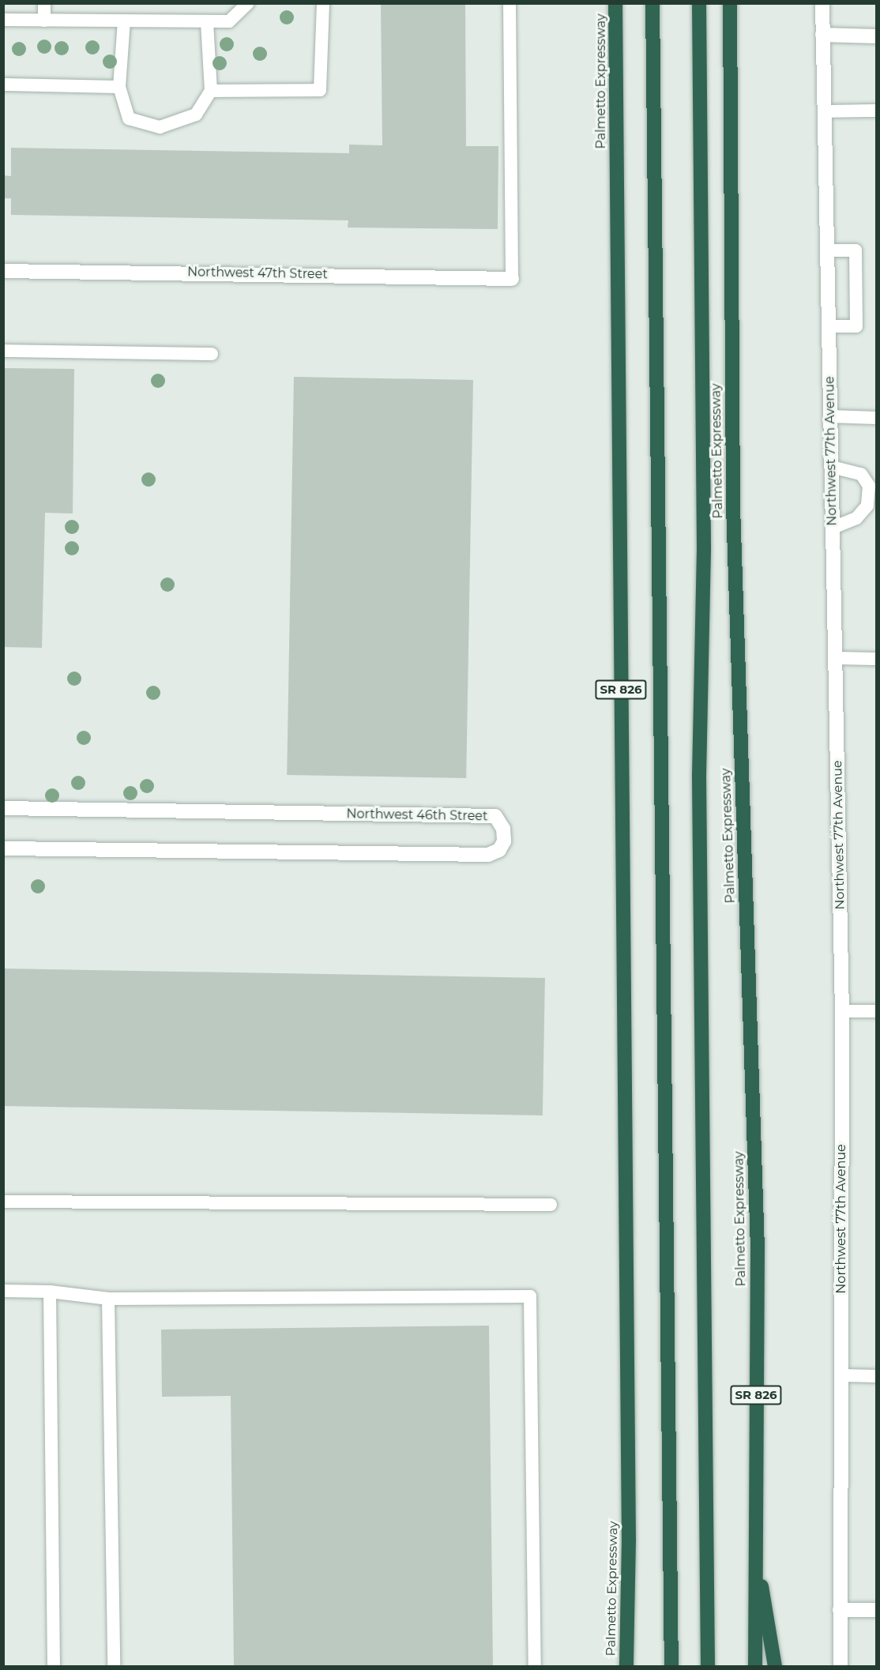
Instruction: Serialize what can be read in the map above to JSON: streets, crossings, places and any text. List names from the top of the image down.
{
  "streets": {
    "highway": ["Palmetto Expressway", "SR 826"],
    "street": ["Northwest 47th Street", "Northwest 77th Avenue", "Northwest 46th Street"]
  }
}
